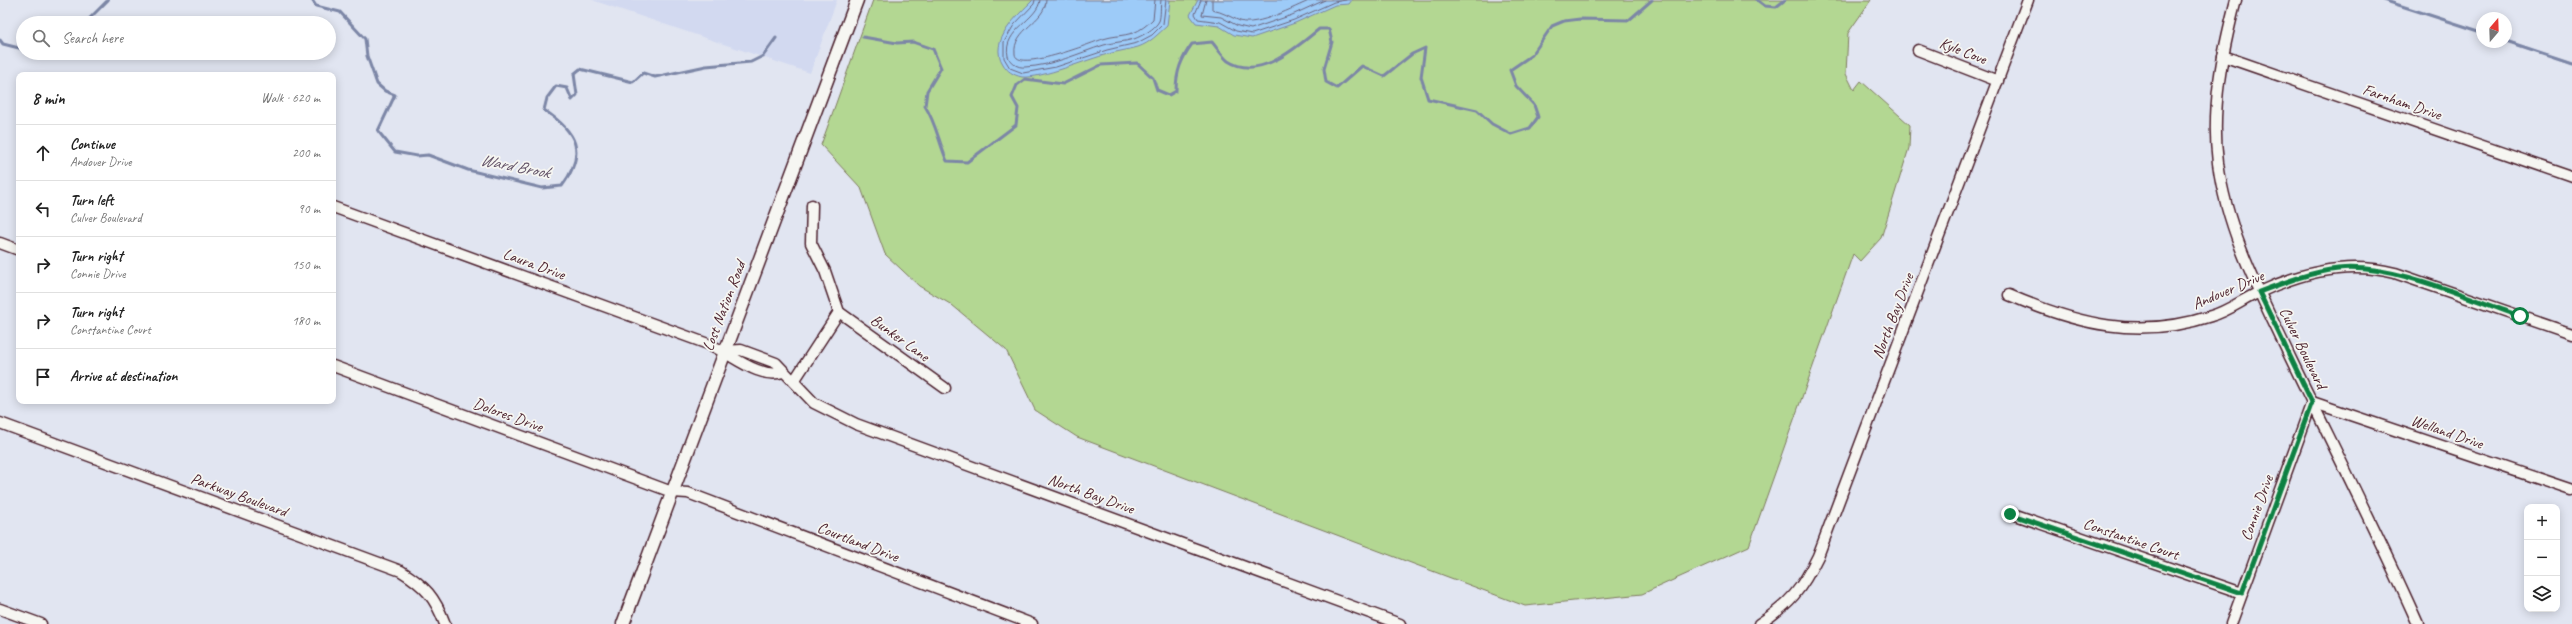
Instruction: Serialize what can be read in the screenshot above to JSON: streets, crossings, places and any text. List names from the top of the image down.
{
  "streets": {
    "street": [
      "Kyle Cove",
      "Farnham Drive",
      "Laura Drive",
      "Andover Drive",
      "Lost Nation Road",
      "North Bay Drive",
      "Bunker Lane",
      "Culver Boulevard",
      "Dolores Drive",
      "Welland Drive",
      "Parkway Boulevard",
      "Connie Drive",
      "Constantine Court",
      "Courtland Drive"
    ]
  },
  "crossings": [
    ["Kyle Cove", "North Bay Drive"],
    ["Farnham Drive", "Culver Boulevard"],
    ["Laura Drive", "Lost Nation Road"],
    ["Laura Drive", "North Bay Drive"],
    ["Andover Drive", "Culver Boulevard"],
    ["Lost Nation Road", "North Bay Drive"],
    ["Lost Nation Road", "Dolores Drive"],
    ["Lost Nation Road", "Courtland Drive"],
    ["Culver Boulevard", "Welland Drive"],
    ["Culver Boulevard", "Connie Drive"],
    ["Dolores Drive", "Courtland Drive"],
    ["Welland Drive", "Connie Drive"],
    ["Connie Drive", "Constantine Court"]
  ],
  "water": ["Ward Brook"],
  "north": "top",
  "page": {
    "search": "Search here",
    "heading": ["8 min", "Walk · 620 m"],
    "list": [
      ["Continue", "Andover Drive", "200 m"],
      ["Turn left", "Culver Boulevard", "90 m"],
      ["Turn right", "Connie Drive", "150 m"],
      ["Turn right", "Constantine Court", "180 m"],
      "Arrive at destination"
    ],
    "map_buttons": ["+", "−"]
  }
}
